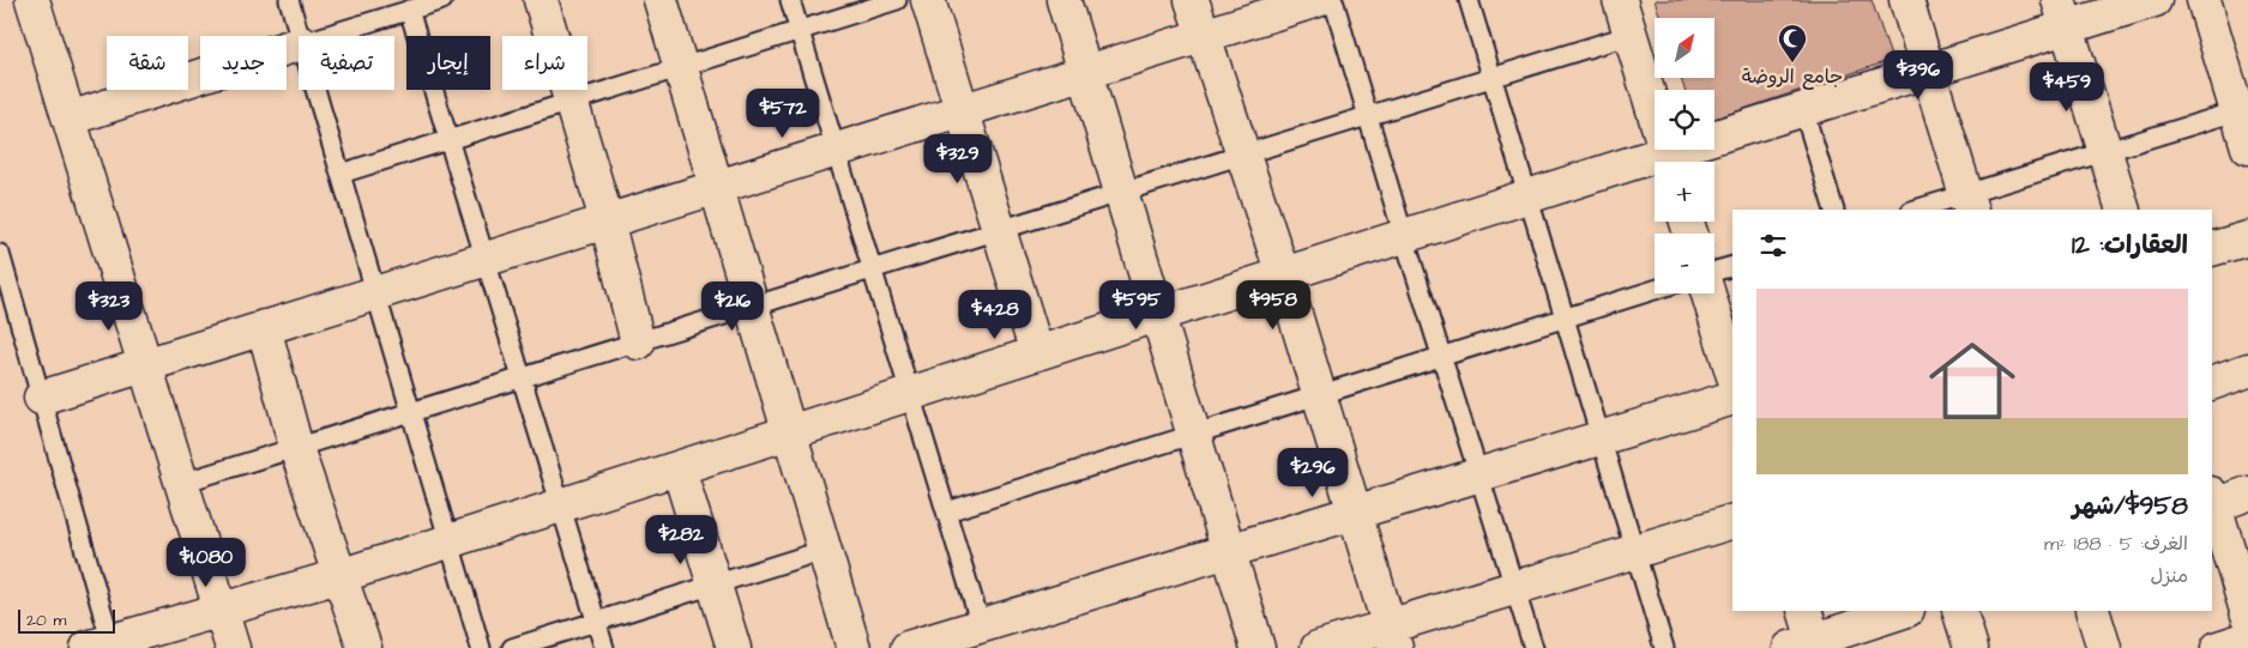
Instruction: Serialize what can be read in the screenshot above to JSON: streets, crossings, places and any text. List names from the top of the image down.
{
  "places": {
    "mosque": ["جامع الروضة"]
  },
  "scale_bar": "20 m",
  "north": "top right",
  "page": {
    "map_buttons": ["+", "−"],
    "chip": [
      "شراء",
      "إيجار",
      "تصفية",
      "جديد",
      "شقة"
    ],
    "price": [
      "$396",
      "$459",
      "$572",
      "$329",
      "$595",
      "$958",
      "$323",
      "$216",
      "$428",
      "$296",
      "$282",
      "$1,080"
    ],
    "heading": "العقارات: 12",
    "list": [
      {
        "name": "$958/شهر",
        "note": "الغرف: 5 · 188 m² · منزل"
      }
    ],
    "scale": "20 m"
  }
}
